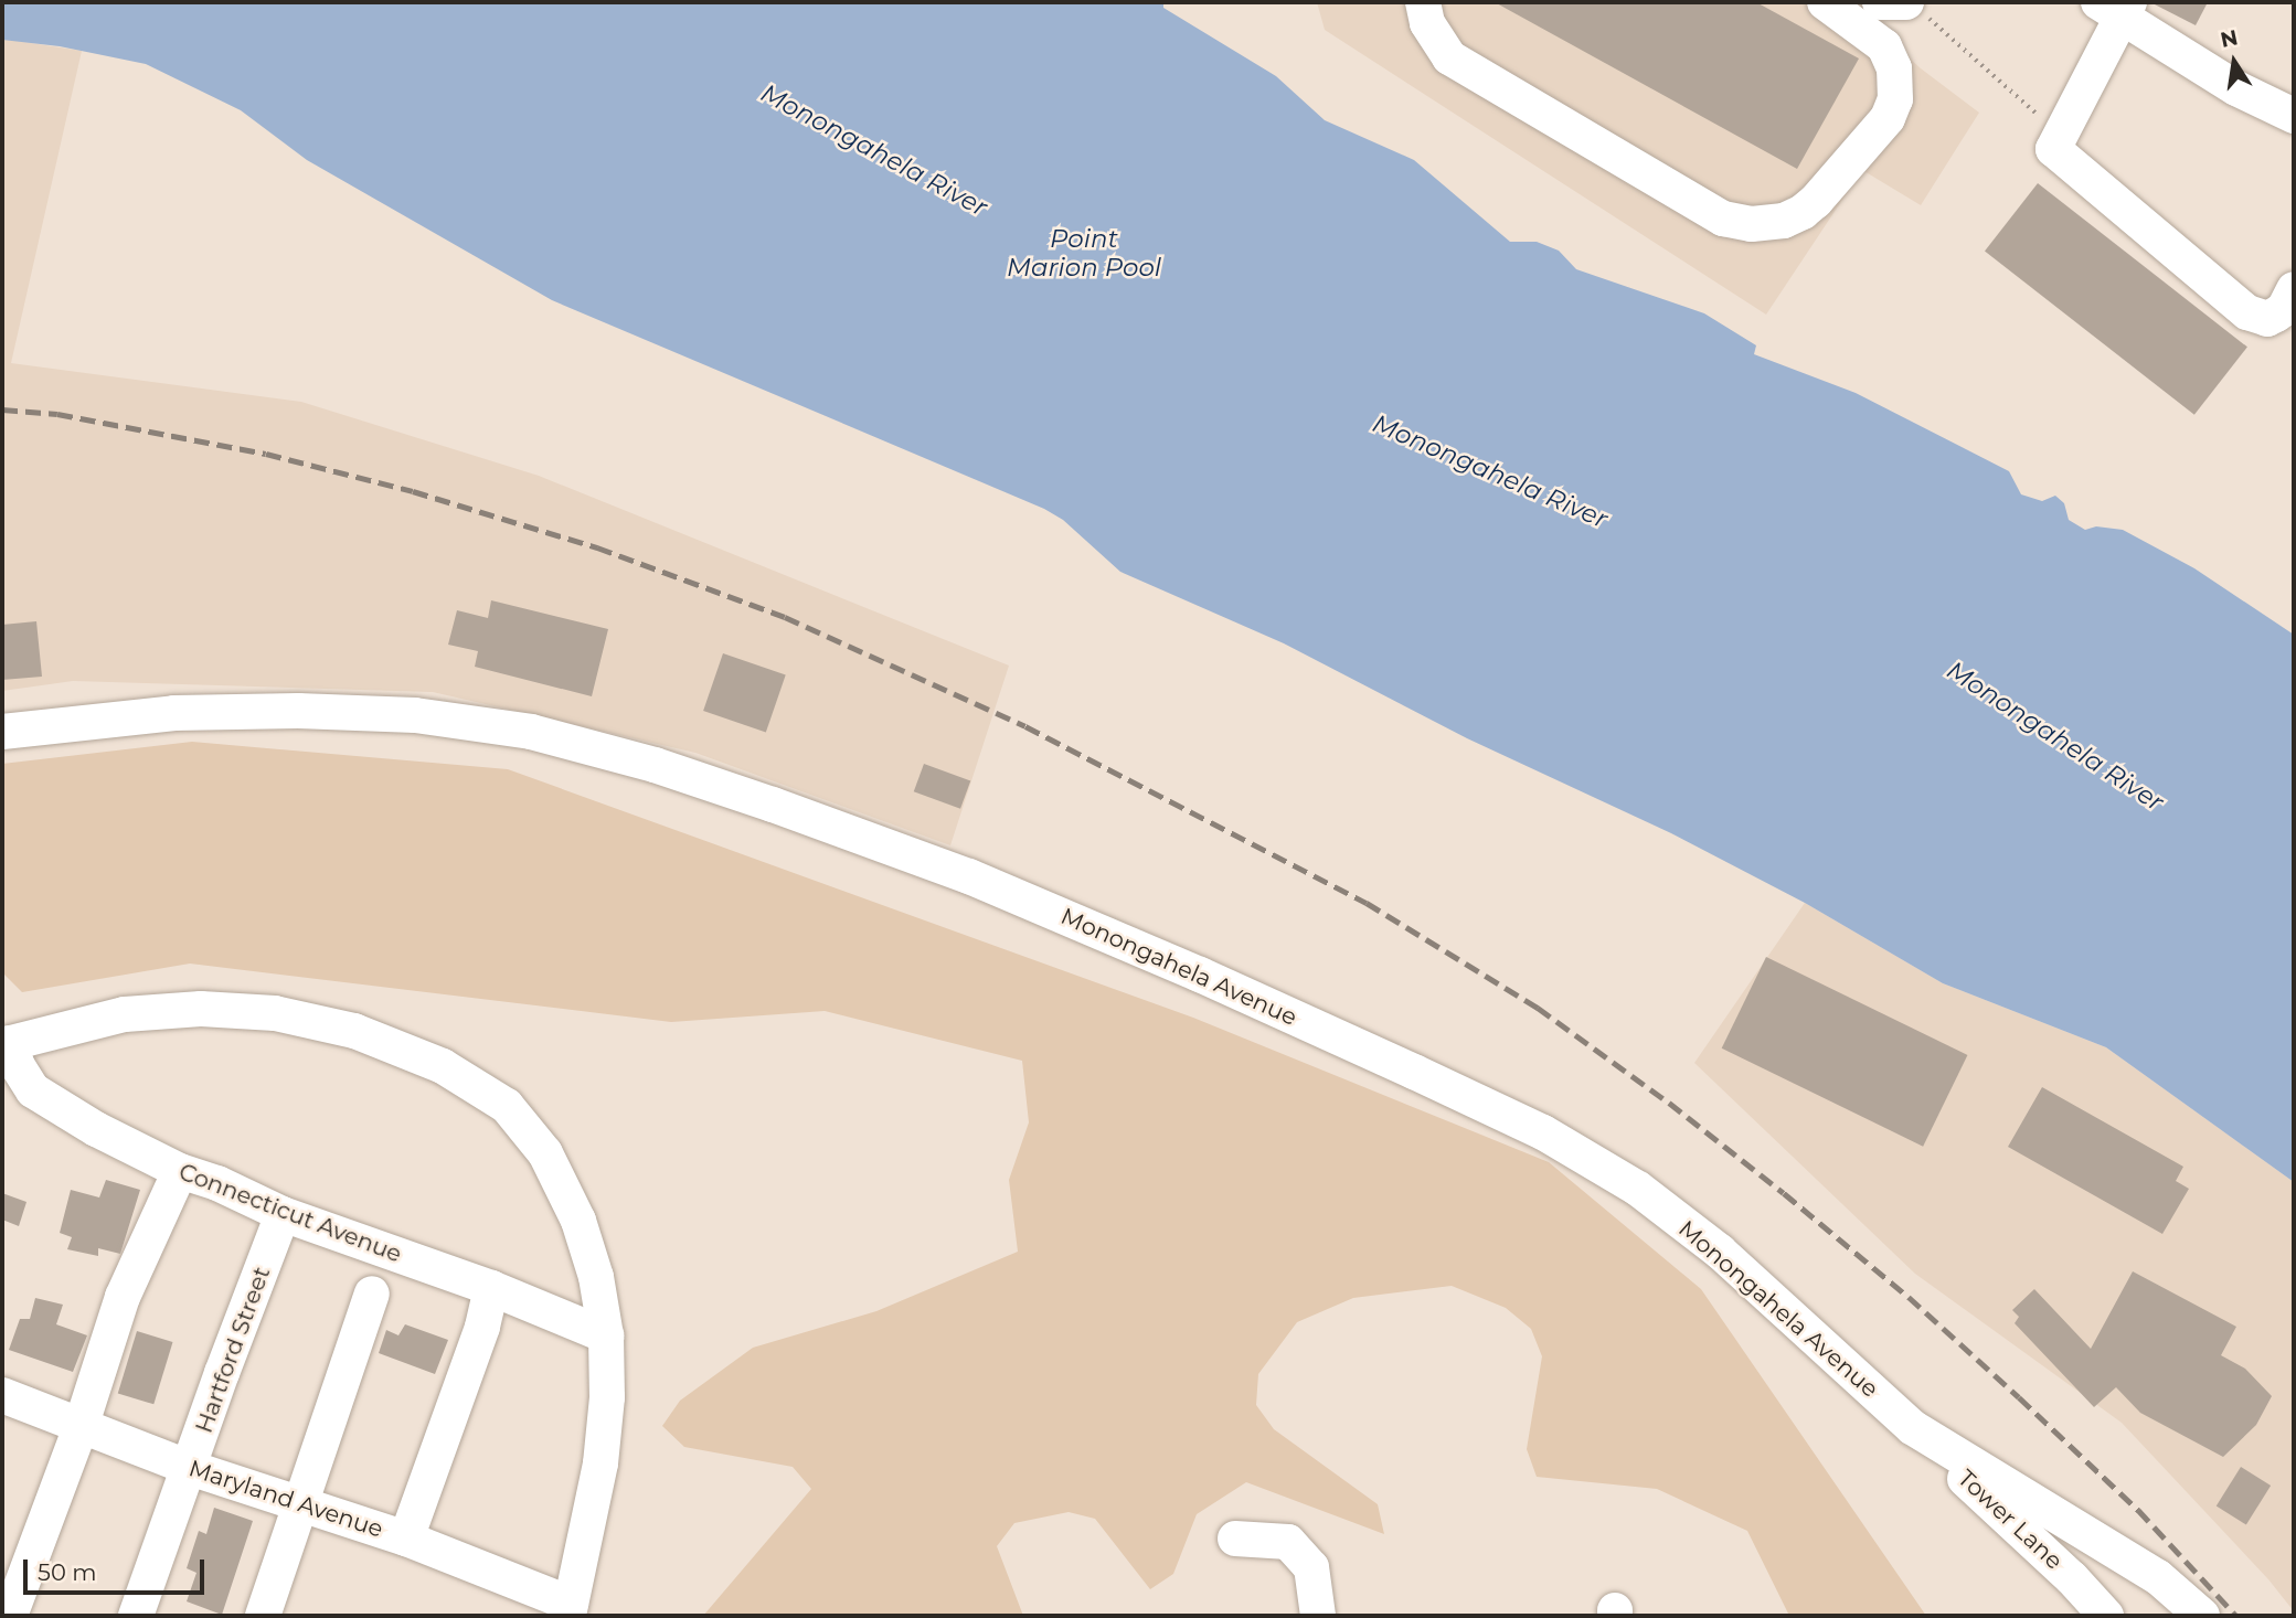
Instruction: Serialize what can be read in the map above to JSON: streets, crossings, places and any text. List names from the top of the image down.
{
  "streets": {
    "street": [
      "Monongahela Avenue",
      "Connecticut Avenue",
      "Hartford Street",
      "Maryland Avenue",
      "Tower Lane"
    ]
  },
  "crossings": [
    ["Monongahela Avenue", "Tower Lane"],
    ["Connecticut Avenue", "Hartford Street"],
    ["Hartford Street", "Maryland Avenue"]
  ],
  "water": ["Monongahela River", "Point Marion Pool"],
  "scale_bar": "50 m",
  "north": "top"
}
